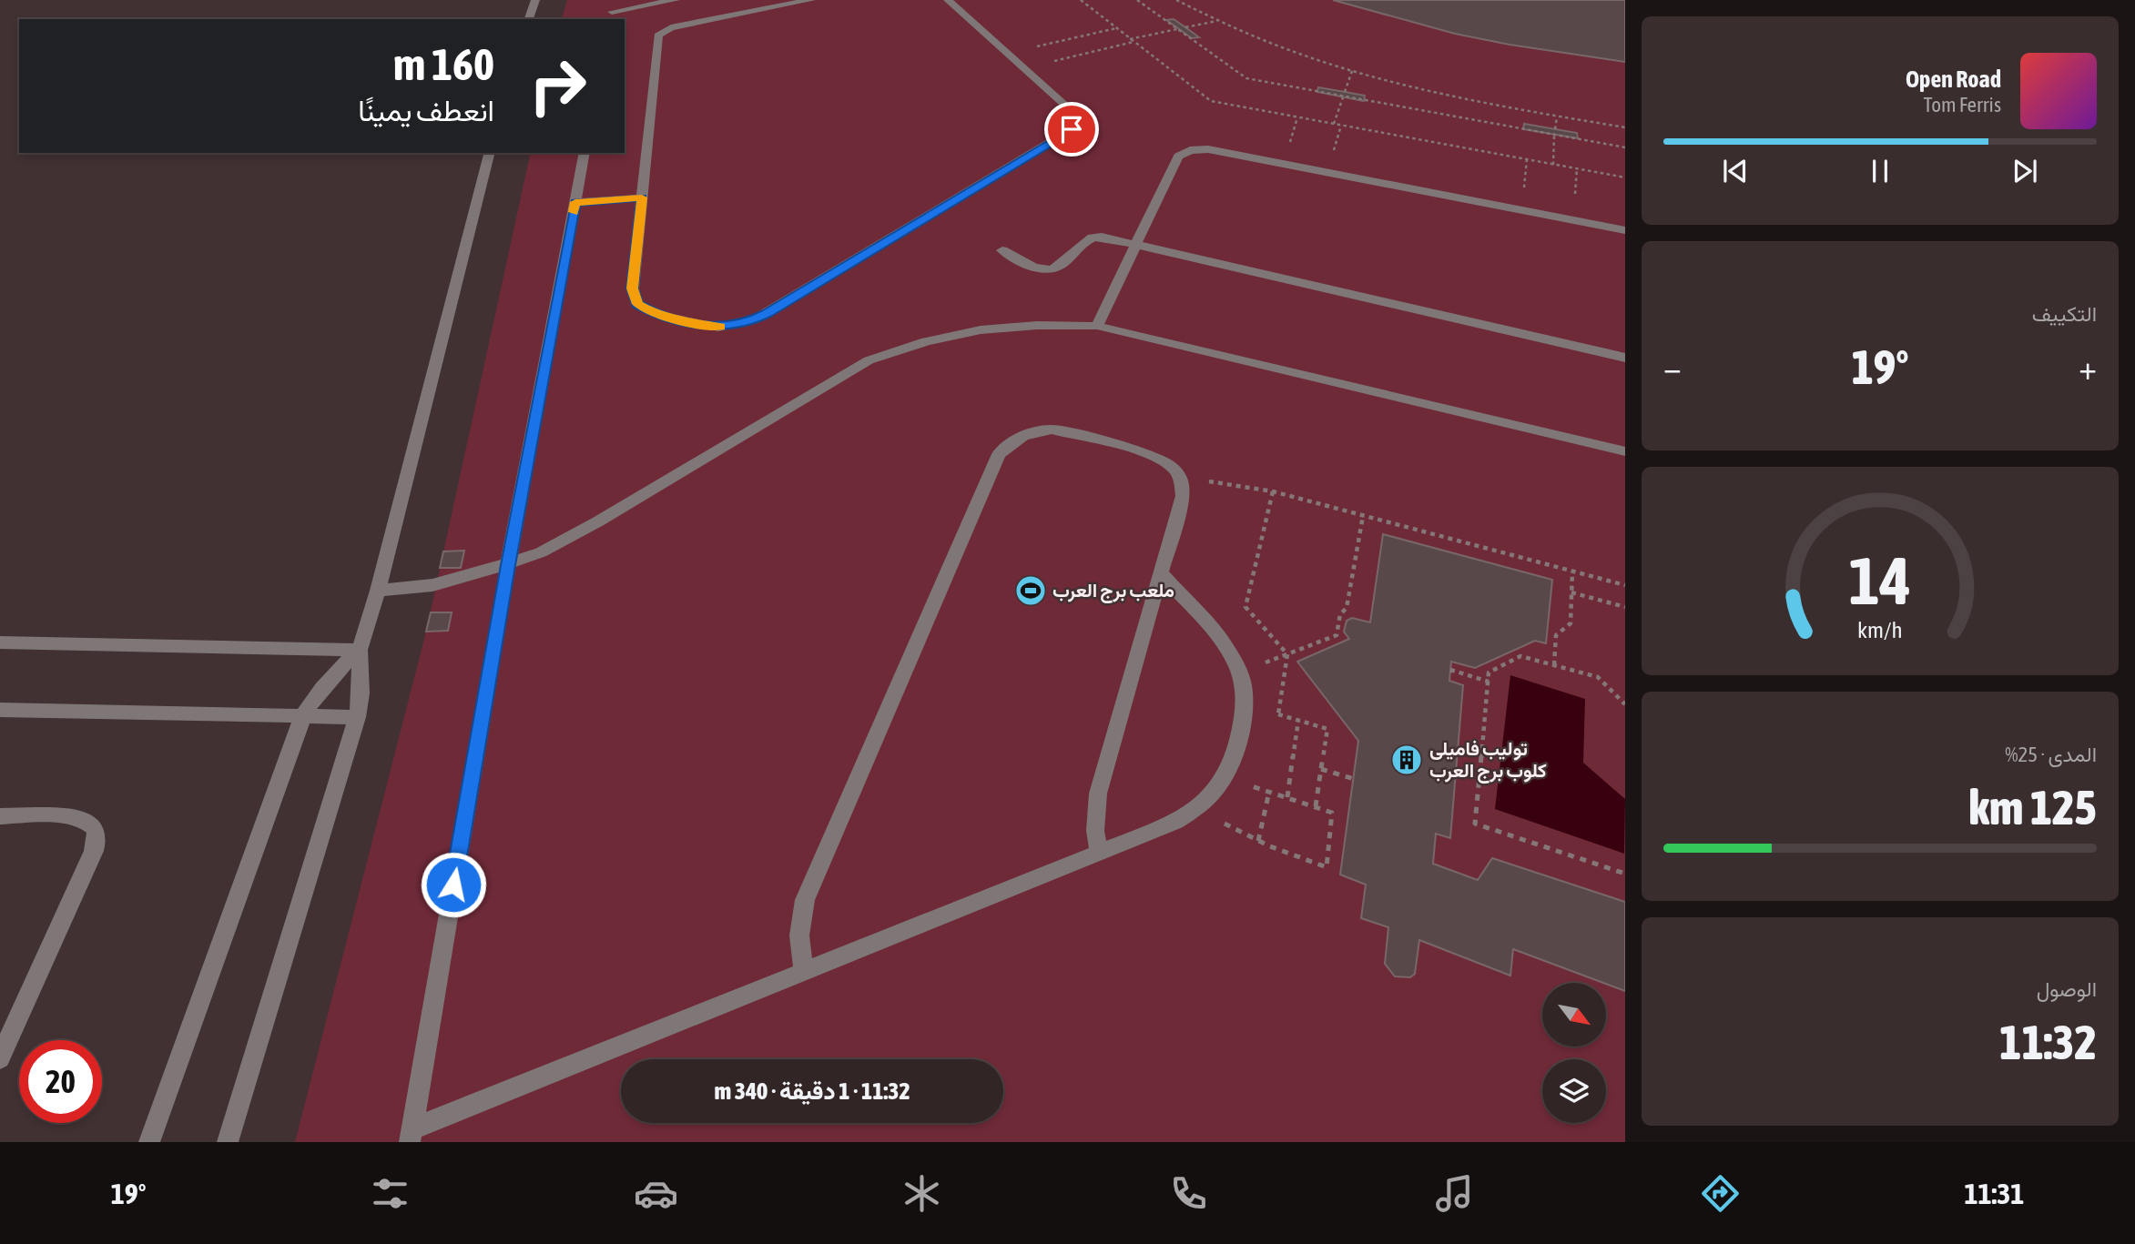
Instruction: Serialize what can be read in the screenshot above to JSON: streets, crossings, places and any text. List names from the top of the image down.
{
  "places": {
    "sports": ["ملعب برج العرب"],
    "building": ["توليب فاميلى كلوب برج العرب"]
  },
  "north": "bottom right",
  "page": {
    "turn": ["160 m", "انعطف يمينًا"],
    "song": ["Open Road", "Tom Ferris"],
    "tile": [
      "التكييف",
      ["المدى · 25%", "125 km"],
      ["الوصول", "11:32"]
    ],
    "heat": ["−", "19°", "+"],
    "limit": "20",
    "trip": "11:32 · 1 دقيقة · 340 m",
    "tabs": ["11:31", "19°"],
    "gauge": ["14", "km/h"]
  }
}
